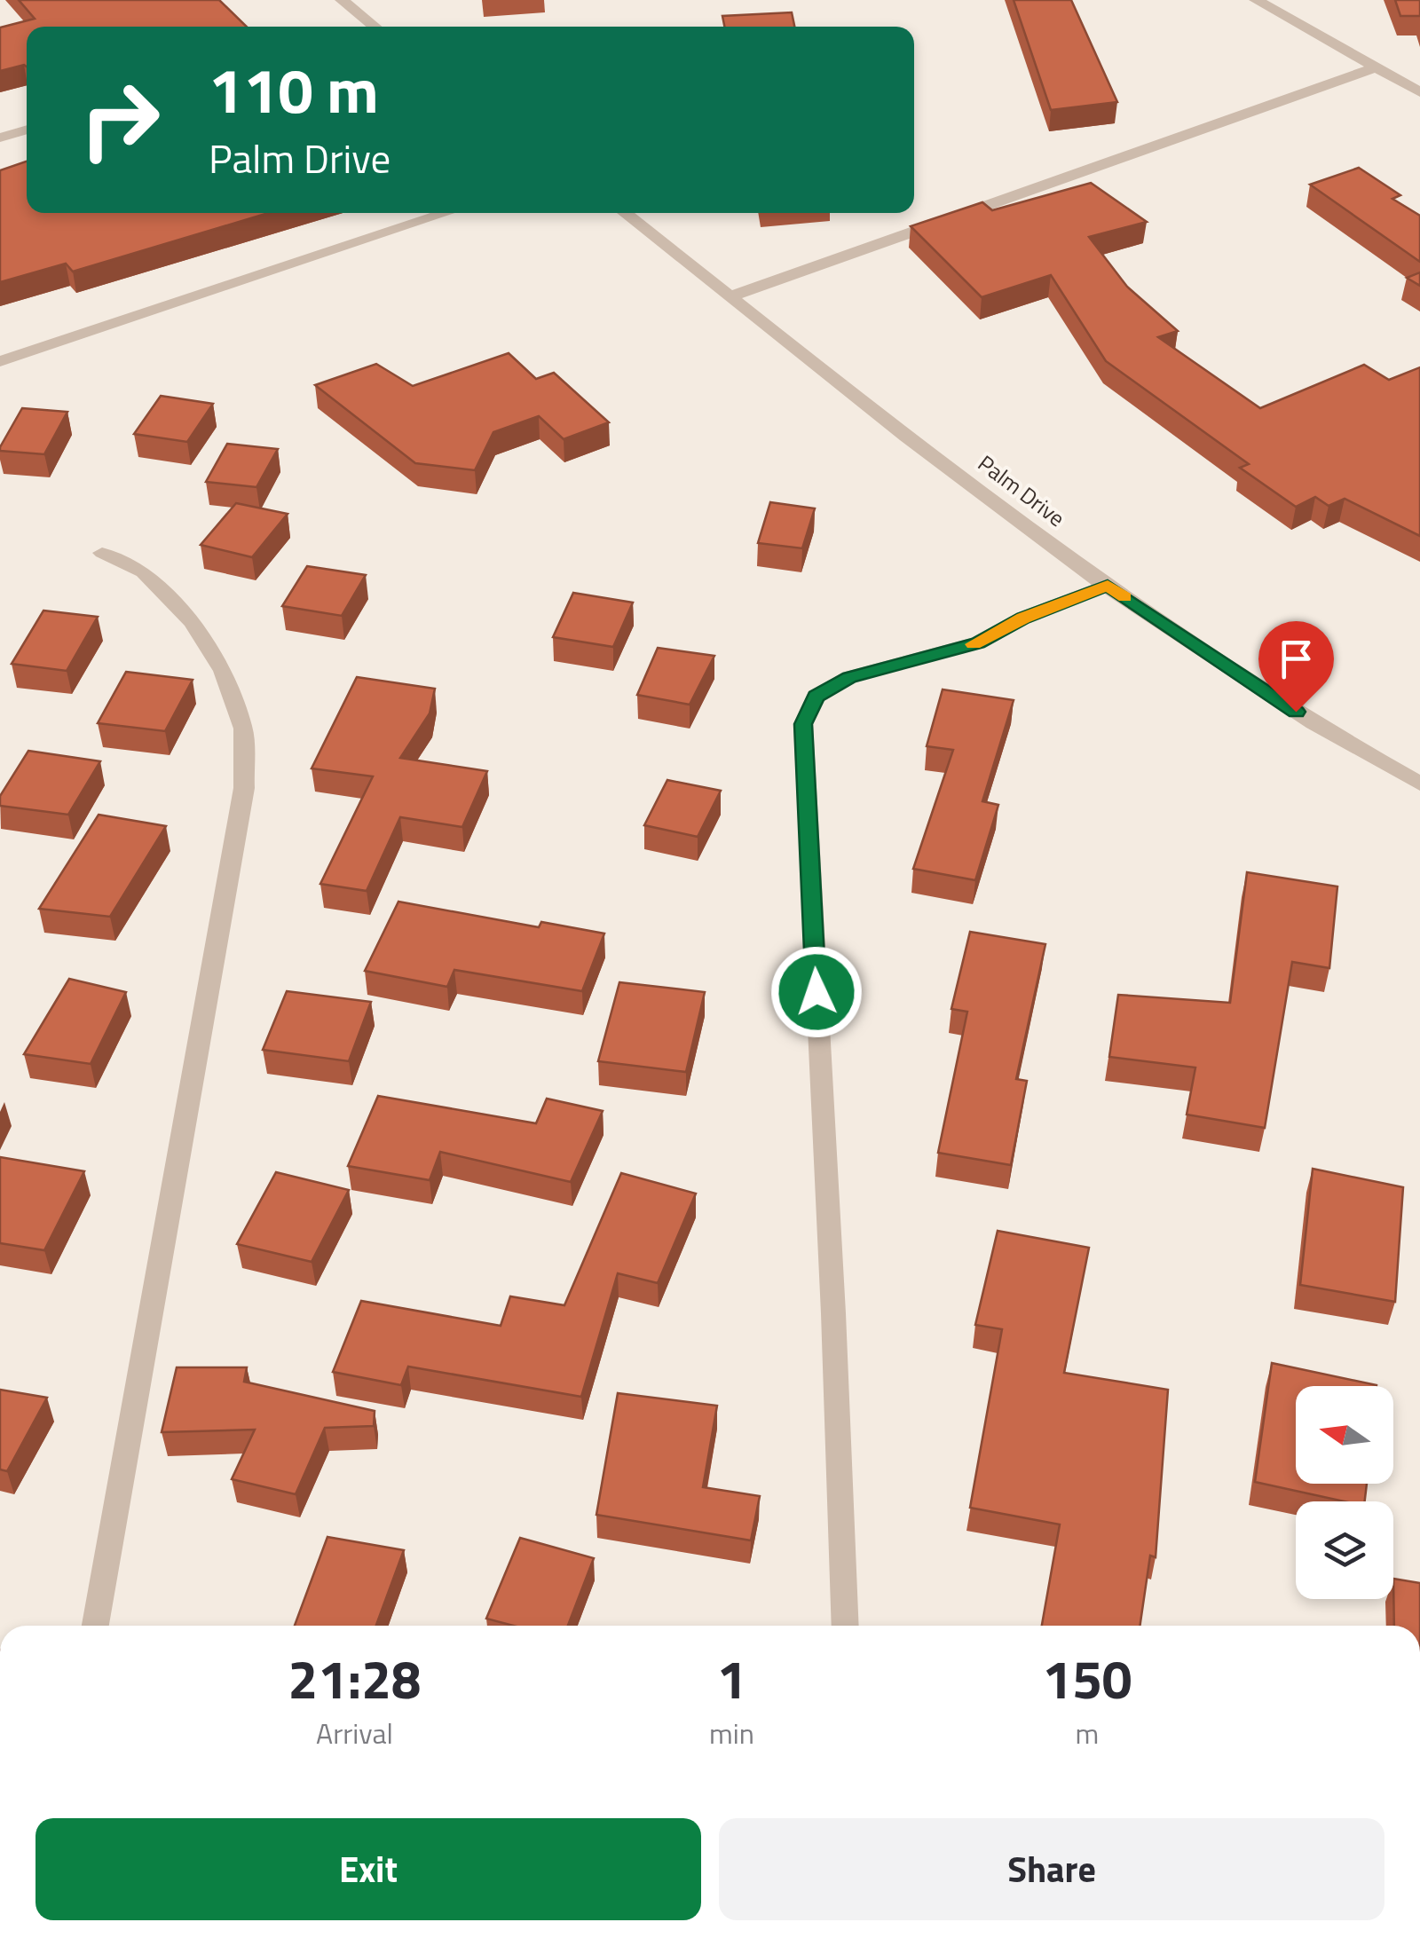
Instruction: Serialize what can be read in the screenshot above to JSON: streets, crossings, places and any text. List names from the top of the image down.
{
  "streets": {
    "street": ["Palm Drive"]
  },
  "north": "left",
  "page": {
    "turn": ["110 m", "Palm Drive"],
    "eta": [
      "21:28",
      "Arrival",
      "1",
      "min",
      "150",
      "m"
    ],
    "buttons": ["Exit", "Share"]
  }
}
